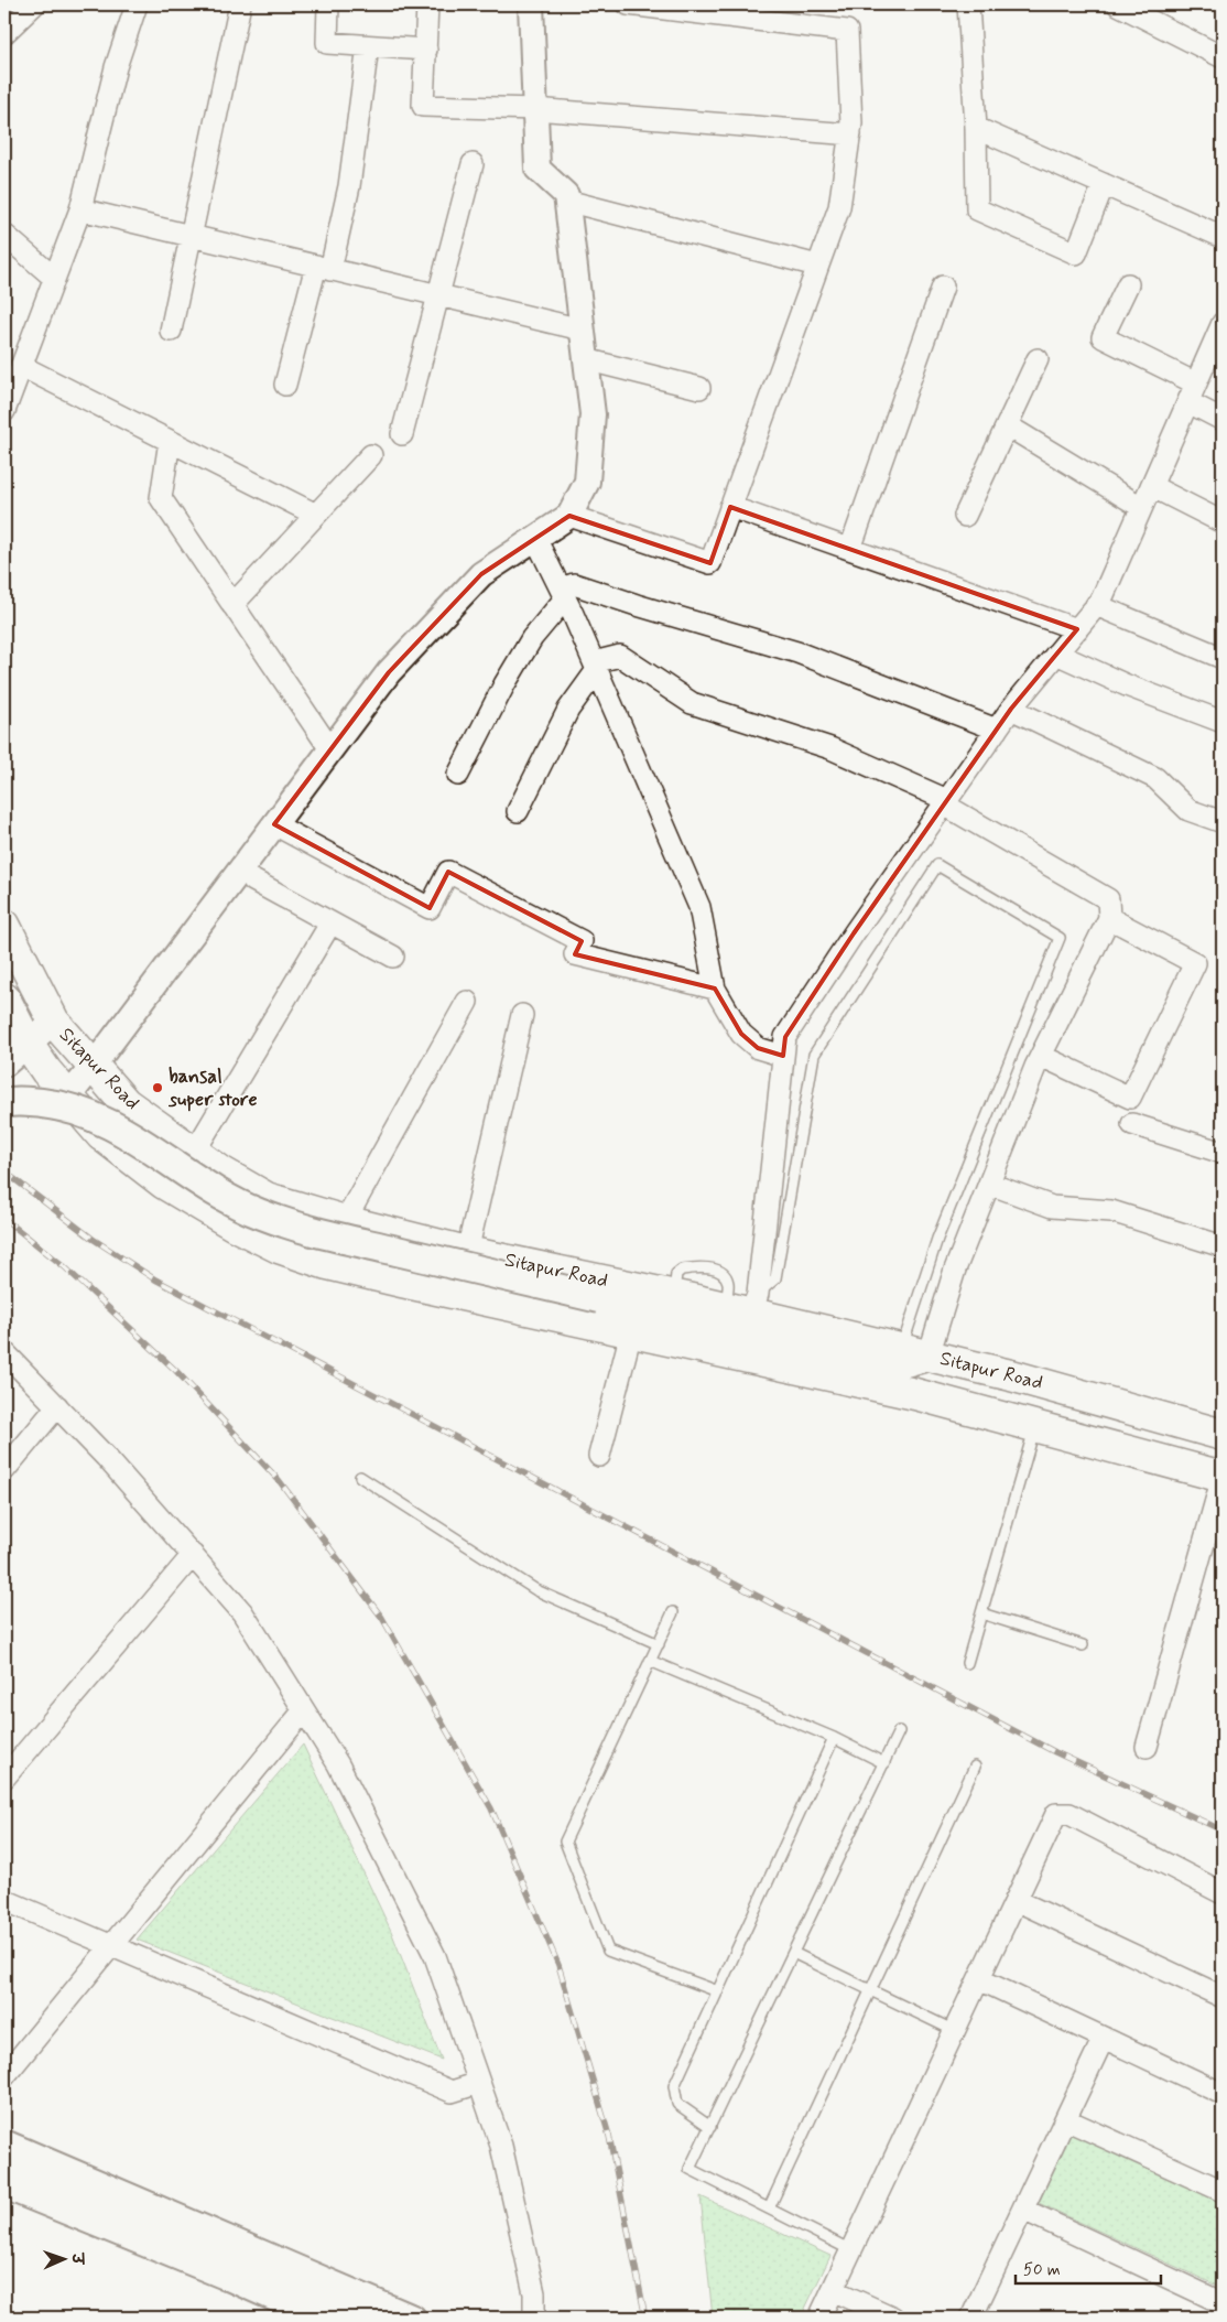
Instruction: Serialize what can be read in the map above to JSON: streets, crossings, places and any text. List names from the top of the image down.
{
  "streets": {
    "main road": ["Sitapur Road"]
  },
  "places": ["bansal super store"],
  "scale_bar": "50 m",
  "north": "right"
}
